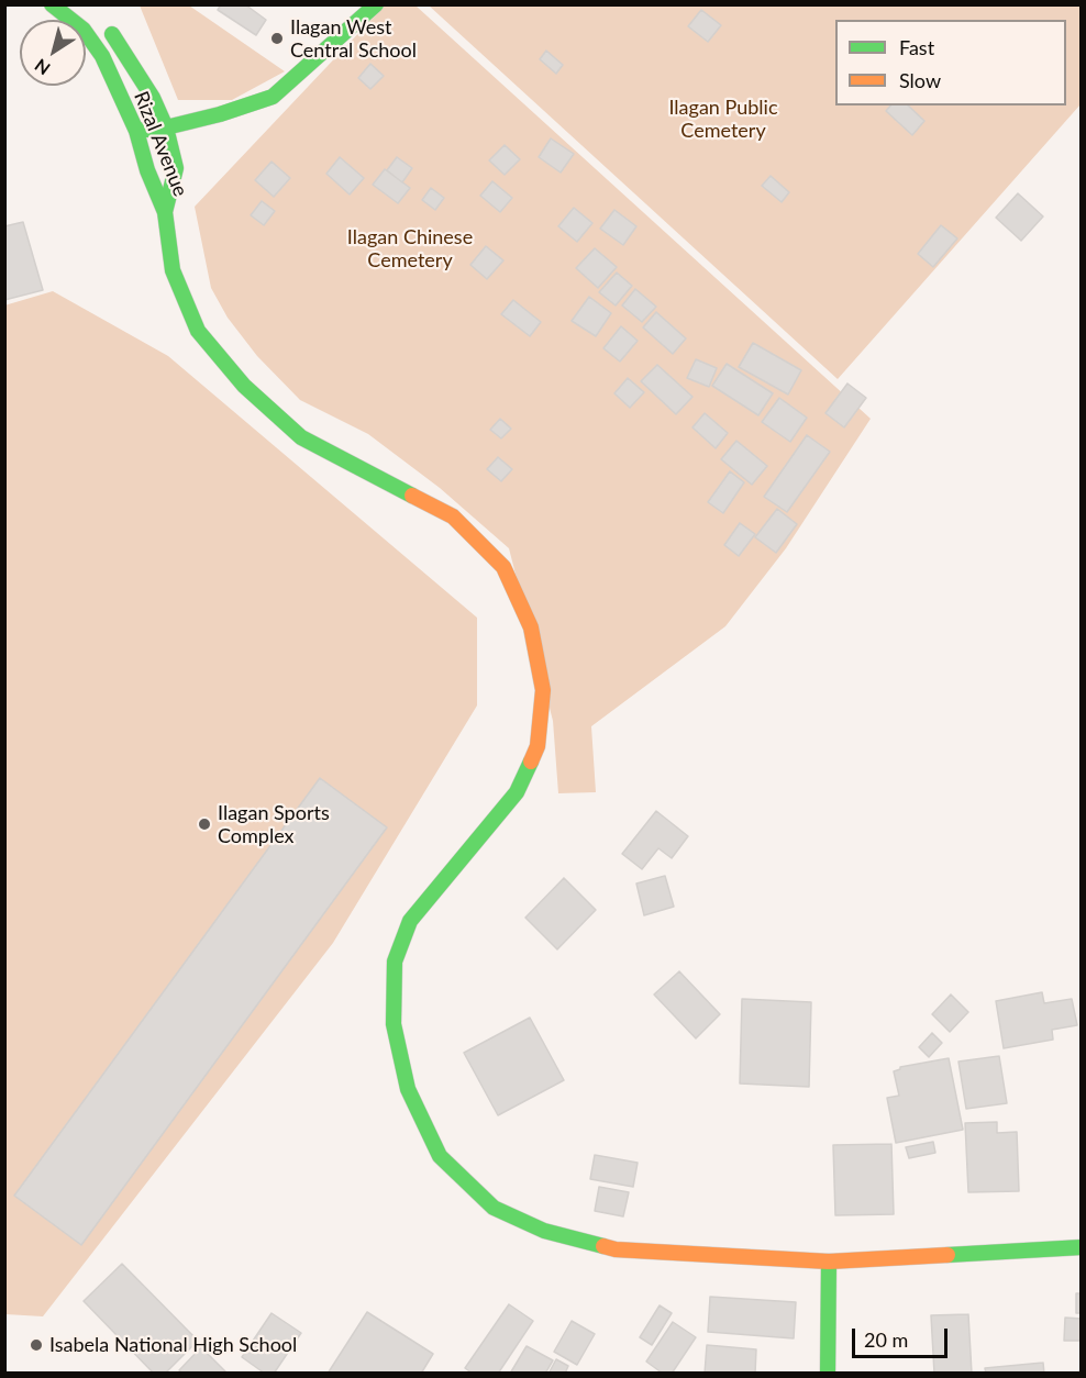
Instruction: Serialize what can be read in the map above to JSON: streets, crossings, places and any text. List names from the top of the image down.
{
  "streets": {
    "main road": ["Rizal Avenue"]
  },
  "parks": ["Ilagan Public Cemetery", "Ilagan Chinese Cemetery"],
  "places": ["Ilagan West Central School", "Ilagan Sports Complex", "Isabela National High School"],
  "legend": ["Fast", "Slow"],
  "scale_bar": "20 m",
  "north": "bottom left"
}
